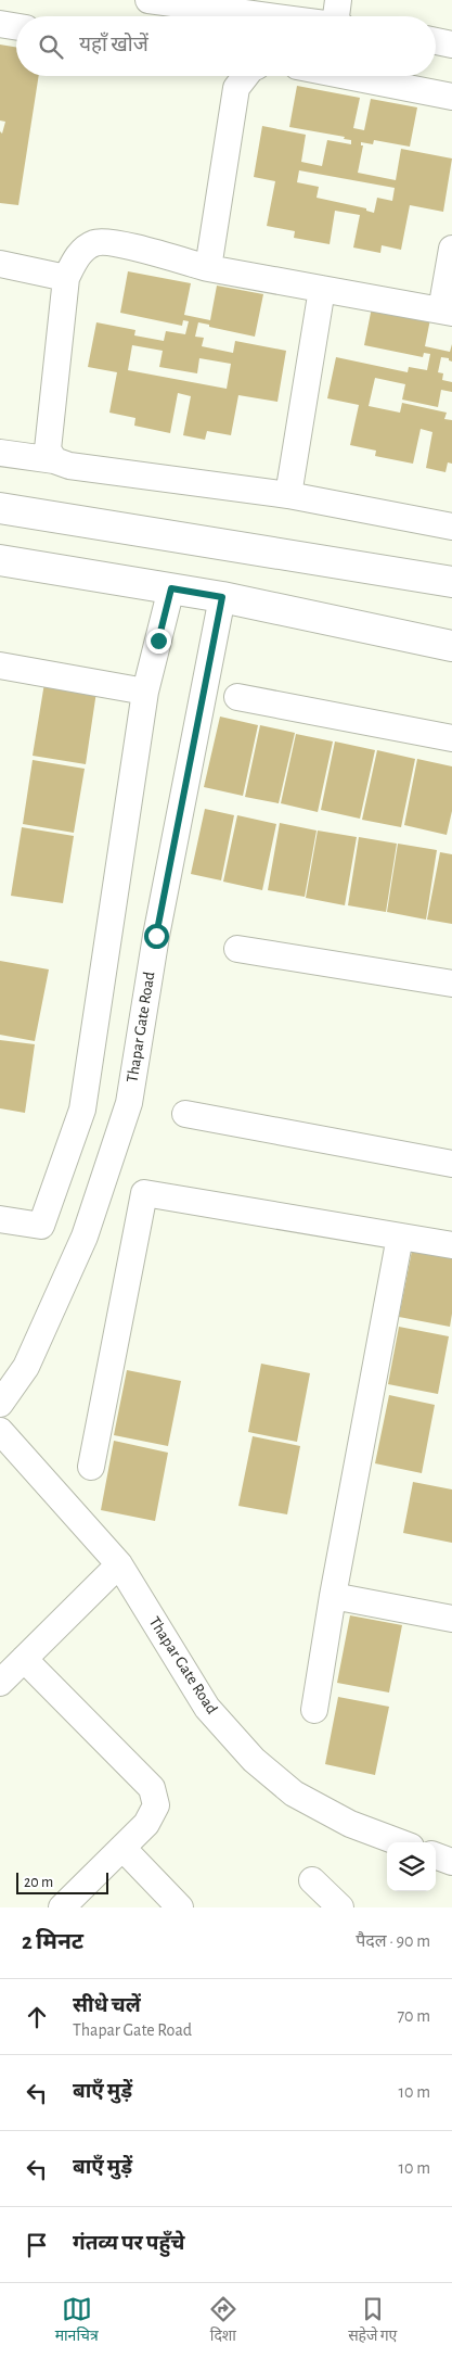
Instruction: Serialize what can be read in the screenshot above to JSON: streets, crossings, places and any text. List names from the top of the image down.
{
  "streets": {
    "street": ["Thapar Gate Road"]
  },
  "scale_bar": "20 m",
  "page": {
    "search": "यहाँ खोजें",
    "scale": "20 m",
    "heading": ["2 मिनट", "पैदल · 90 m"],
    "list": [
      ["सीधे चलें", "Thapar Gate Road", "70 m"],
      ["बाएँ मुड़ें", "10 m"],
      ["बाएँ मुड़ें", "10 m"],
      "गंतव्य पर पहुँचे"
    ],
    "nav": ["मानचित्र", "दिशा", "सहेजे गए"]
  }
}
